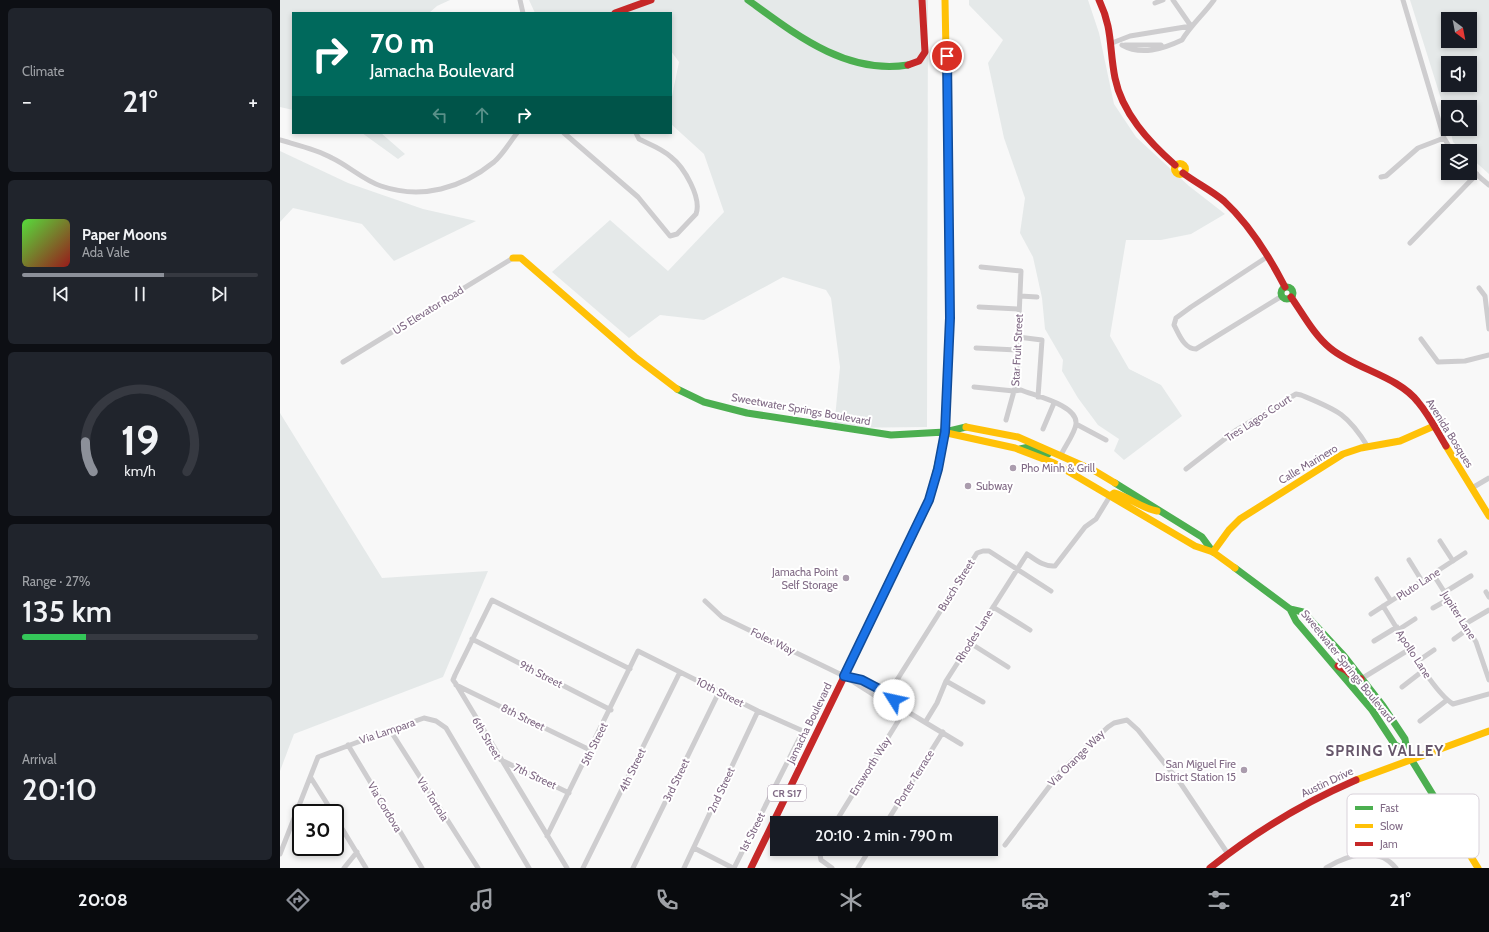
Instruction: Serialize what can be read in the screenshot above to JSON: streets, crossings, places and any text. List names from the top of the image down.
{
  "streets": {
    "main road": [
      "Sweetwater Springs Boulevard",
      "Avenida Bosques",
      "Calle Marinero",
      "Jamacha Boulevard",
      "Austin Drive",
      "CR S17"
    ],
    "street": [
      "US Elevator Road",
      "Star Fruit Street",
      "Tres Lagos Court",
      "Pluto Lane",
      "Busch Street",
      "Jupiter Lane",
      "Rhodes Lane",
      "Folex Way",
      "Apollo Lane",
      "9th Street",
      "10th Street",
      "8th Street",
      "Via Lampara",
      "6th Street",
      "5th Street",
      "Via Orange Way",
      "Ensworth Way",
      "4th Street",
      "7th Street",
      "Porter Terrace",
      "3rd Street",
      "2nd Street",
      "Via Tortola",
      "Via Cordova",
      "1st Street"
    ]
  },
  "crossings": [
    ["US Elevator Road", "Sweetwater Springs Boulevard"],
    ["Sweetwater Springs Boulevard", "Calle Marinero"],
    ["Sweetwater Springs Boulevard", "Rhodes Lane"],
    ["Sweetwater Springs Boulevard", "Jamacha Boulevard"],
    ["Sweetwater Springs Boulevard", "Austin Drive"],
    ["Tres Lagos Court", "Calle Marinero"],
    ["Avenida Bosques", "Calle Marinero"],
    ["Pluto Lane", "Jupiter Lane"],
    ["Pluto Lane", "Apollo Lane"],
    ["Busch Street", "Rhodes Lane"],
    ["Folex Way", "Jamacha Boulevard"],
    ["9th Street", "5th Street"],
    ["10th Street", "5th Street"],
    ["10th Street", "4th Street"],
    ["10th Street", "3rd Street"],
    ["10th Street", "2nd Street"],
    ["10th Street", "1st Street"],
    ["8th Street", "6th Street"],
    ["8th Street", "5th Street"],
    ["Via Lampara", "Via Tortola"],
    ["Via Lampara", "Via Cordova"],
    ["6th Street", "5th Street"],
    ["6th Street", "7th Street"],
    ["5th Street", "7th Street"],
    ["Via Orange Way", "Austin Drive"]
  ],
  "districts": ["SPRING VALLEY"],
  "places": [
    "Pho Minh & Grill",
    "Subway",
    "Jamacha Point Self Storage",
    "San Miguel Fire District Station 15"
  ],
  "legend": ["Fast", "Slow", "Jam"],
  "north": "bottom right",
  "page": {
    "tile": [
      "Climate",
      ["Range · 27%", "135 km"],
      ["Arrival", "20:10"]
    ],
    "turn": ["70 m", "Jamacha Boulevard"],
    "heat": ["−", "21°", "+"],
    "song": ["Paper Moons", "Ada Vale"],
    "limit": "30",
    "trip": "20:10 · 2 min · 790 m",
    "tabs": ["20:08", "21°"],
    "gauge": ["19", "km/h"]
  }
}
